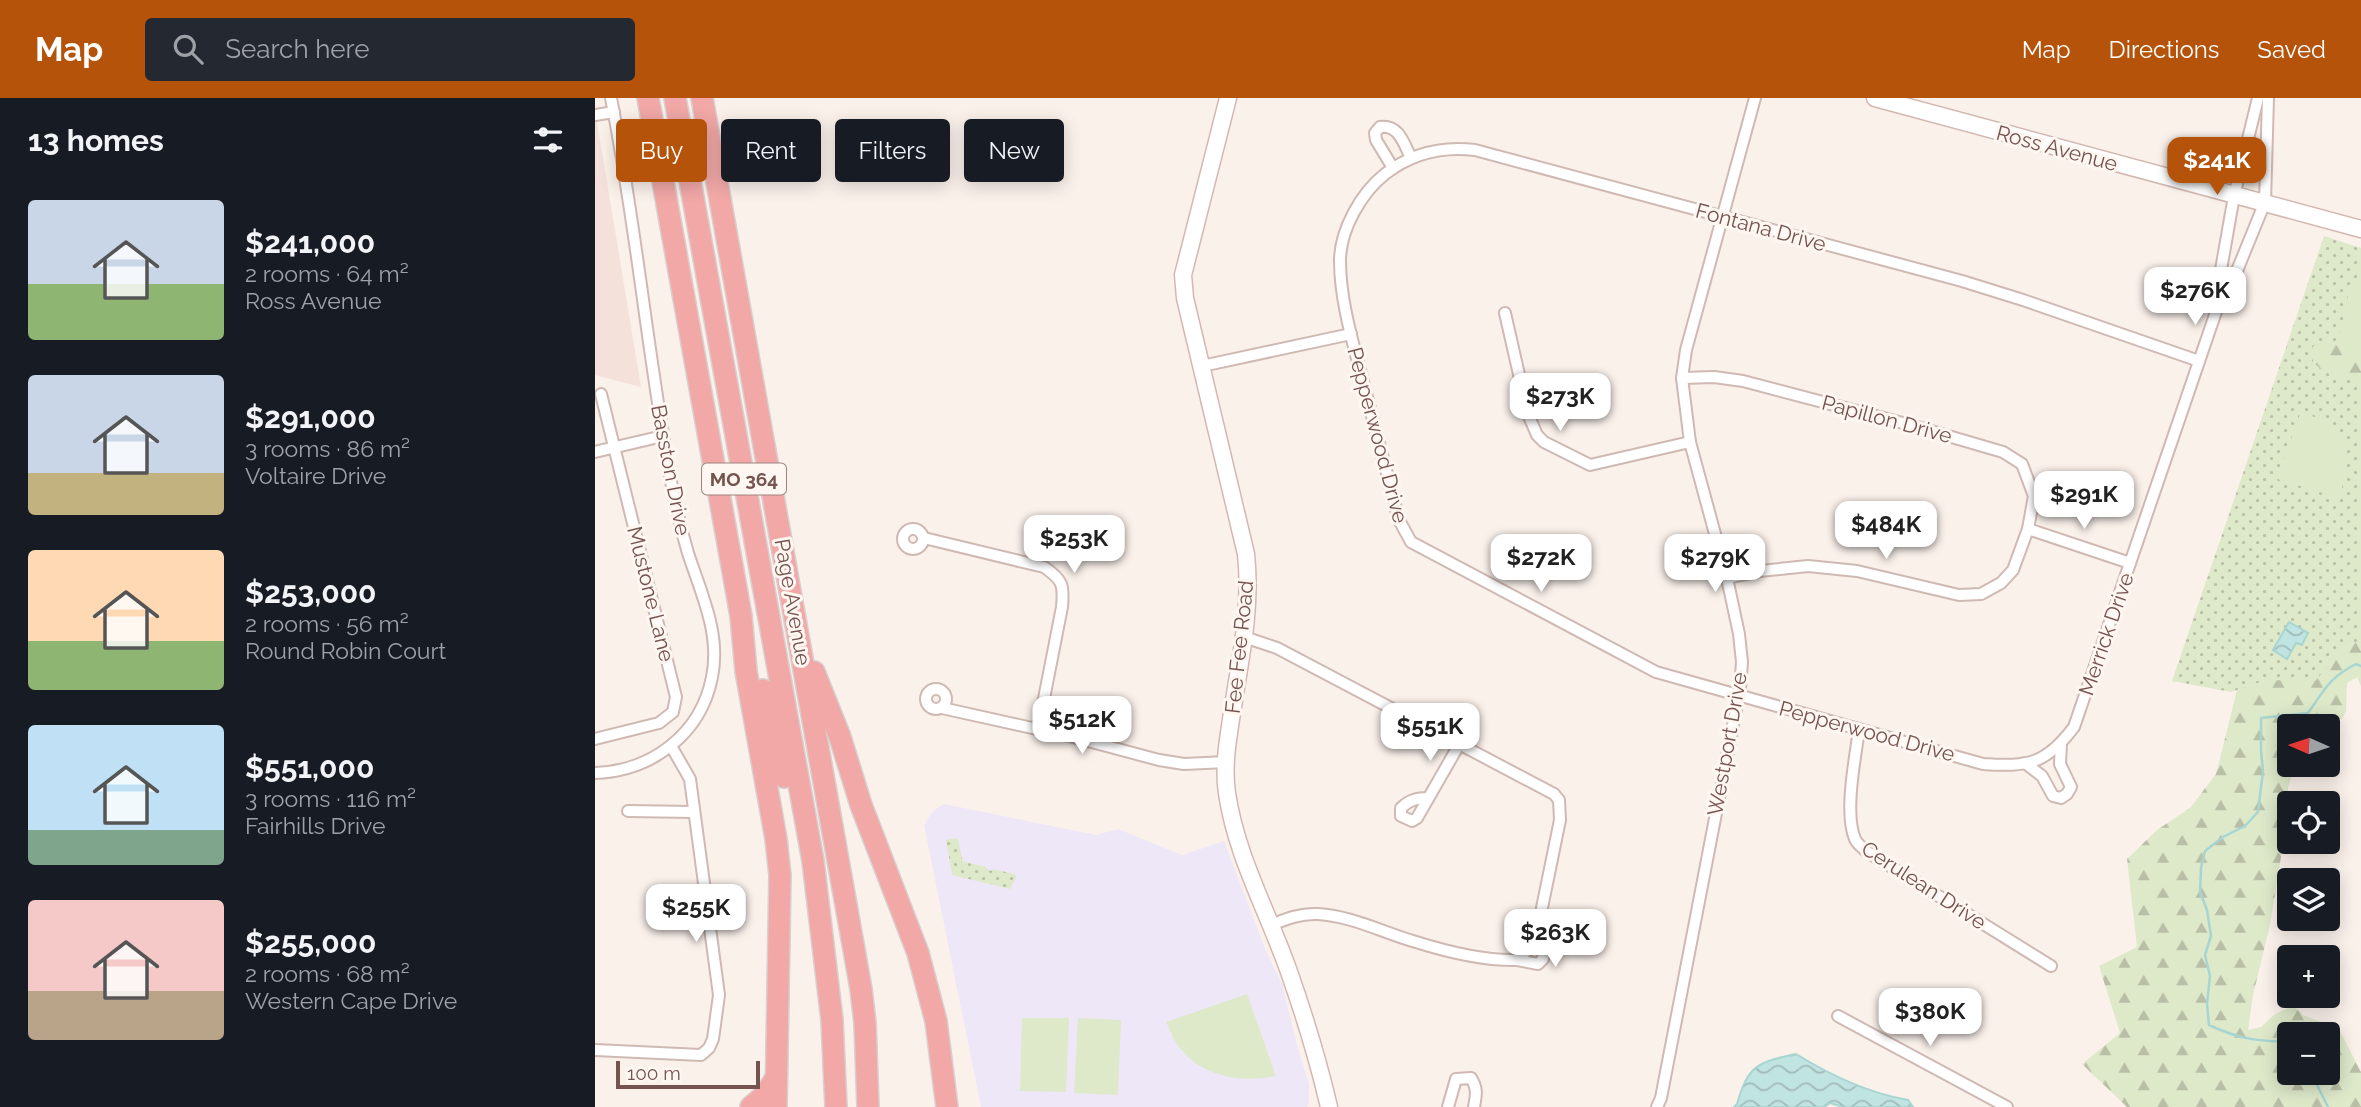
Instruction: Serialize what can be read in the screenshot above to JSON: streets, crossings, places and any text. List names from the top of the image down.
{
  "streets": {
    "highway": ["MO 364", "Page Avenue"],
    "street": [
      "Ross Avenue",
      "Fontana Drive",
      "Papillon Drive",
      "Pepperwood Drive",
      "Basston Drive",
      "Mustone Lane",
      "Merrick Drive",
      "Fee Fee Road",
      "Westport Drive",
      "Cerulean Drive"
    ]
  },
  "crossings": [
    ["Ross Avenue", "Merrick Drive"],
    ["Fontana Drive", "Pepperwood Drive"],
    ["Fontana Drive", "Merrick Drive"],
    ["Fontana Drive", "Westport Drive"],
    ["Papillon Drive", "Westport Drive"],
    ["Pepperwood Drive", "Merrick Drive"],
    ["Pepperwood Drive", "Westport Drive"],
    ["Pepperwood Drive", "Cerulean Drive"]
  ],
  "scale_bar": "100 m",
  "north": "left",
  "page": {
    "header": "Map",
    "search": "Search here",
    "nav": ["Map", "Directions", "Saved"],
    "heading": "13 homes",
    "chip": [
      "Buy",
      "Rent",
      "Filters",
      "New"
    ],
    "price": [
      "$241K",
      "$276K",
      "$273K",
      "$291K",
      "$484K",
      "$253K",
      "$272K",
      "$279K",
      "$512K",
      "$551K",
      "$255K",
      "$263K",
      "$380K"
    ],
    "list": [
      {
        "name": "$241,000",
        "note": "2 rooms · 64 m² · Ross Avenue"
      },
      {
        "name": "$291,000",
        "note": "3 rooms · 86 m² · Voltaire Drive"
      },
      {
        "name": "$253,000",
        "note": "2 rooms · 56 m² · Round Robin Court"
      },
      {
        "name": "$551,000",
        "note": "3 rooms · 116 m² · Fairhills Drive"
      },
      {
        "name": "$255,000",
        "note": "2 rooms · 68 m² · Western Cape Drive"
      }
    ],
    "map_buttons": ["+", "−"],
    "scale": "100 m"
  }
}
